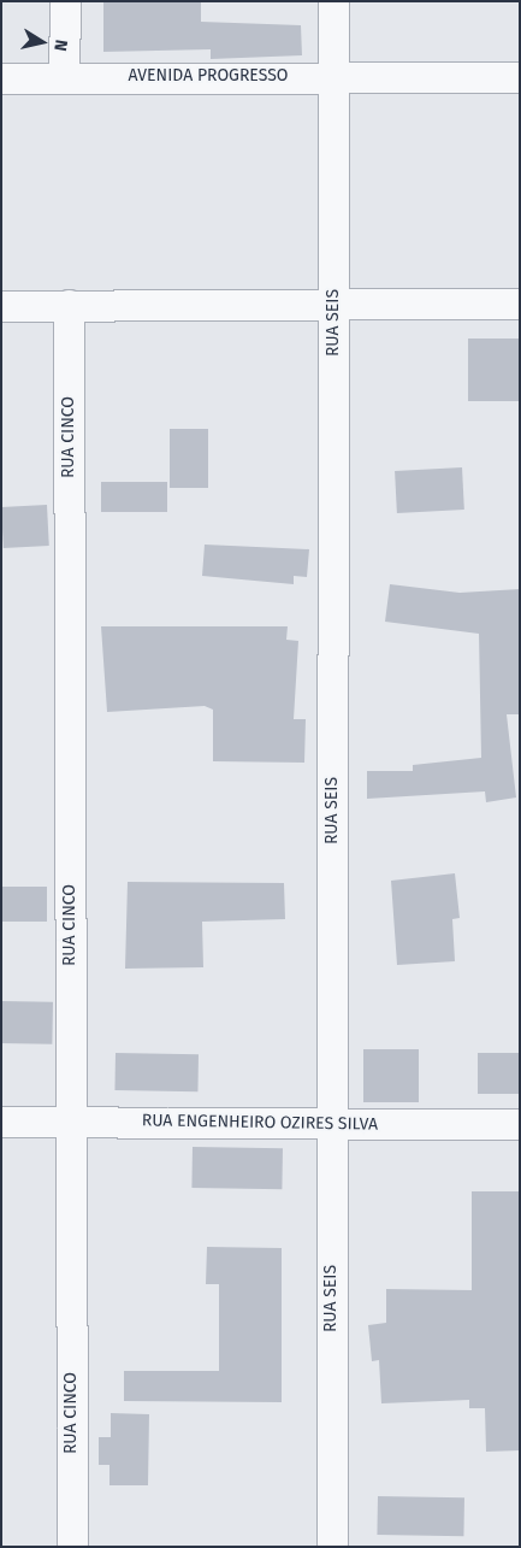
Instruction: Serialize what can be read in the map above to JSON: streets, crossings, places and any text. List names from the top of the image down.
{
  "streets": {
    "street": [
      "AVENIDA PROGRESSO",
      "RUA SEIS",
      "RUA CINCO",
      "RUA ENGENHEIRO OZIRES SILVA"
    ]
  },
  "crossings": [
    ["AVENIDA PROGRESSO", "RUA SEIS"],
    ["RUA SEIS", "RUA ENGENHEIRO OZIRES SILVA"],
    ["RUA CINCO", "RUA ENGENHEIRO OZIRES SILVA"]
  ],
  "north": "right"
}
